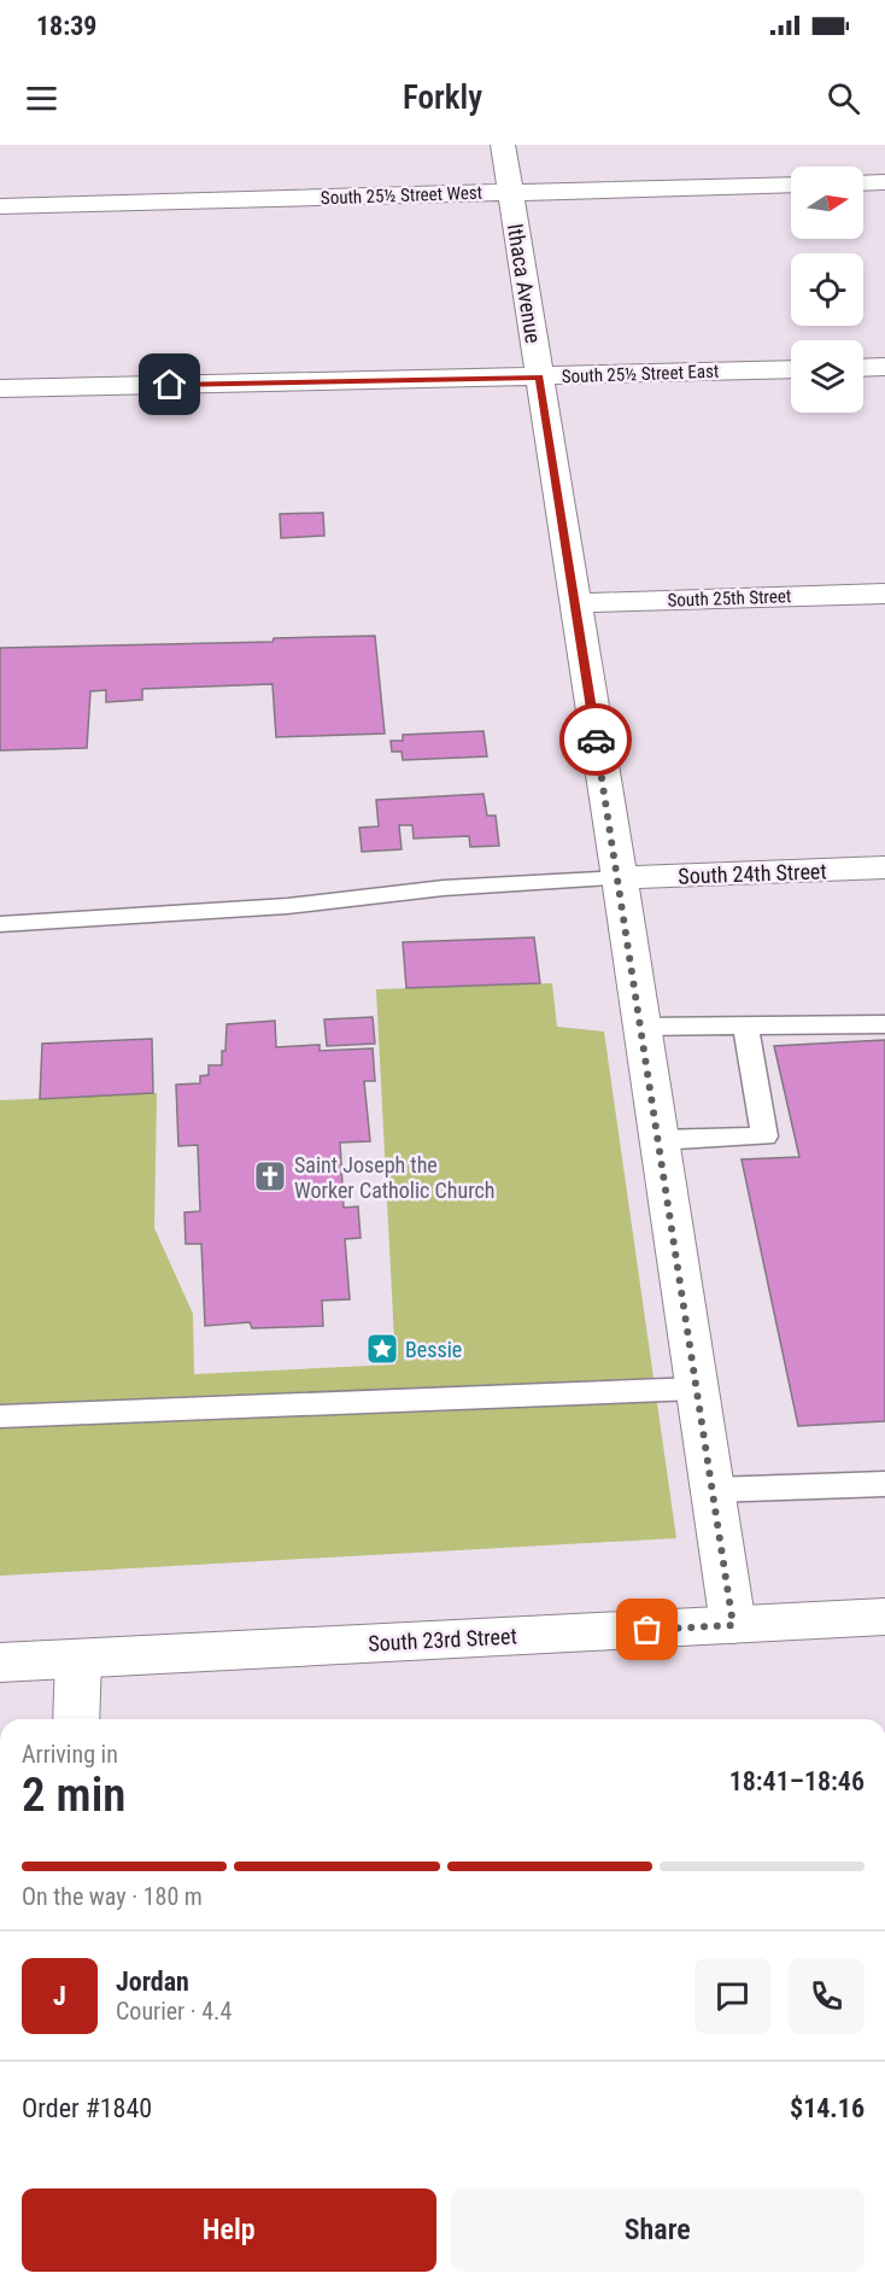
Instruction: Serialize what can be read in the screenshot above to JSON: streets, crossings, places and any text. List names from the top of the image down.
{
  "streets": {
    "street": [
      "South 25½ Street West",
      "Ithaca Avenue",
      "South 25½ Street East",
      "South 25th Street",
      "South 24th Street",
      "South 23rd Street"
    ]
  },
  "crossings": [
    ["South 25½ Street West", "Ithaca Avenue"],
    ["Ithaca Avenue", "South 25½ Street East"],
    ["Ithaca Avenue", "South 25th Street"],
    ["Ithaca Avenue", "South 24th Street"],
    ["Ithaca Avenue", "South 23rd Street"]
  ],
  "places": {
    "church": ["Saint Joseph the Worker Catholic Church"],
    "place": ["Bessie"]
  },
  "north": "right",
  "page": {
    "status": "18:39",
    "header": "Forkly",
    "heading": ["2 min", "Arriving in", "18:41–18:46"],
    "panel": [
      "Jordan",
      "Courier · 4.4",
      "Order #1840",
      "$14.16"
    ],
    "bar": "On the way · 180 m",
    "round": "J",
    "buttons": ["Help", "Share"]
  }
}
